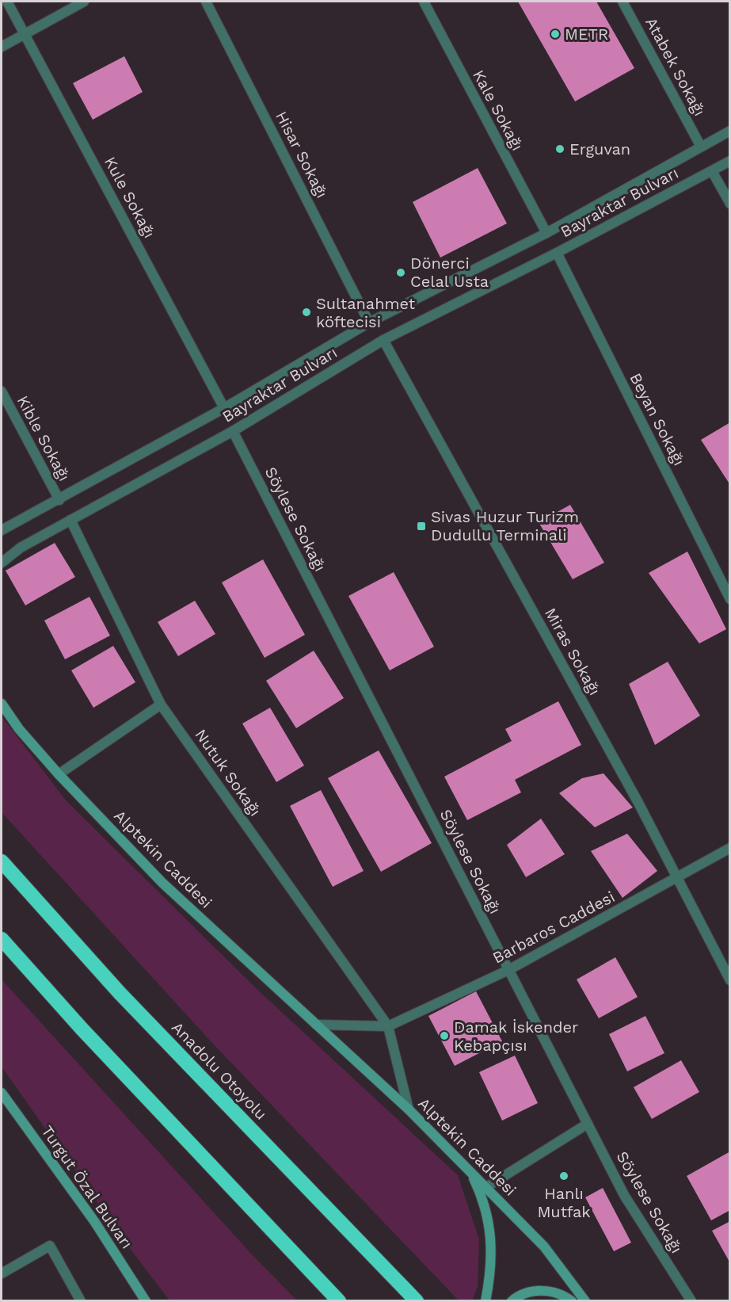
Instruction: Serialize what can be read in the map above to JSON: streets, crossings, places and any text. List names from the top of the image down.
{
  "streets": {
    "highway": ["Anadolu Otoyolu"],
    "main road": ["Alptekin Caddesi", "Turgut Özal Bulvarı"],
    "street": [
      "Atabek Sokağı",
      "Kale Sokağı",
      "Hisar Sokağı",
      "Kule Sokağı",
      "Bayraktar Bulvarı",
      "Beyan Sokağı",
      "Kible Sokağı",
      "Söylese Sokağı",
      "Miras Sokağı",
      "Nutuk Sokağı",
      "Barbaros Caddesi"
    ]
  },
  "crossings": [
    ["Atabek Sokağı", "Bayraktar Bulvarı"],
    ["Kale Sokağı", "Bayraktar Bulvarı"],
    ["Hisar Sokağı", "Bayraktar Bulvarı"],
    ["Kule Sokağı", "Bayraktar Bulvarı"],
    ["Bayraktar Bulvarı", "Beyan Sokağı"],
    ["Bayraktar Bulvarı", "Kible Sokağı"],
    ["Bayraktar Bulvarı", "Söylese Sokağı"],
    ["Bayraktar Bulvarı", "Miras Sokağı"],
    ["Bayraktar Bulvarı", "Nutuk Sokağı"],
    ["Söylese Sokağı", "Barbaros Caddesi"],
    ["Miras Sokağı", "Barbaros Caddesi"],
    ["Nutuk Sokağı", "Barbaros Caddesi"]
  ],
  "places": {
    "other": [
      "METR",
      "Erguvan",
      "Dönerci Celal Usta",
      "Sultanahmet köftecisi",
      "Damak İskender Kebapçısı",
      "Hanlı Mutfak"
    ],
    "transit": ["Sivas Huzur Turizm Dudullu Terminali"]
  }
}
